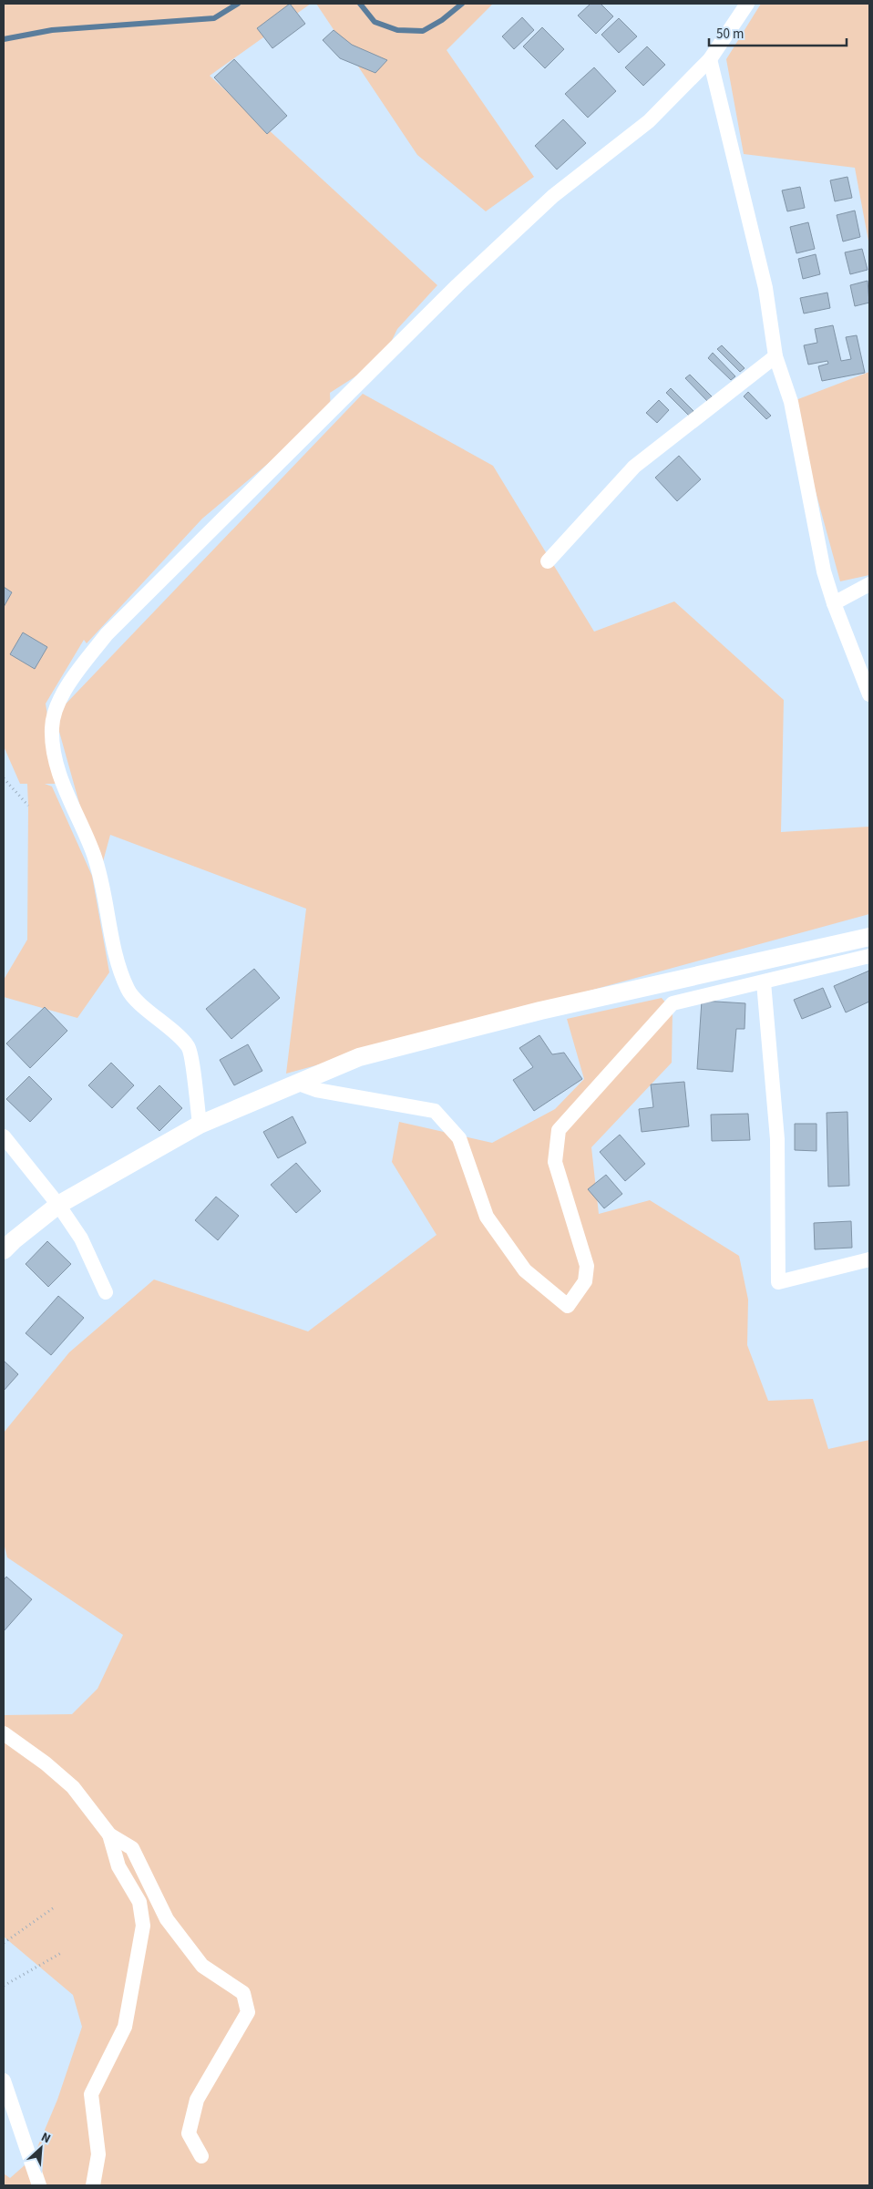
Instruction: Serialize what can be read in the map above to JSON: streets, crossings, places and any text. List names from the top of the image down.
{
  "scale_bar": "50 m",
  "north": "top right"
}
